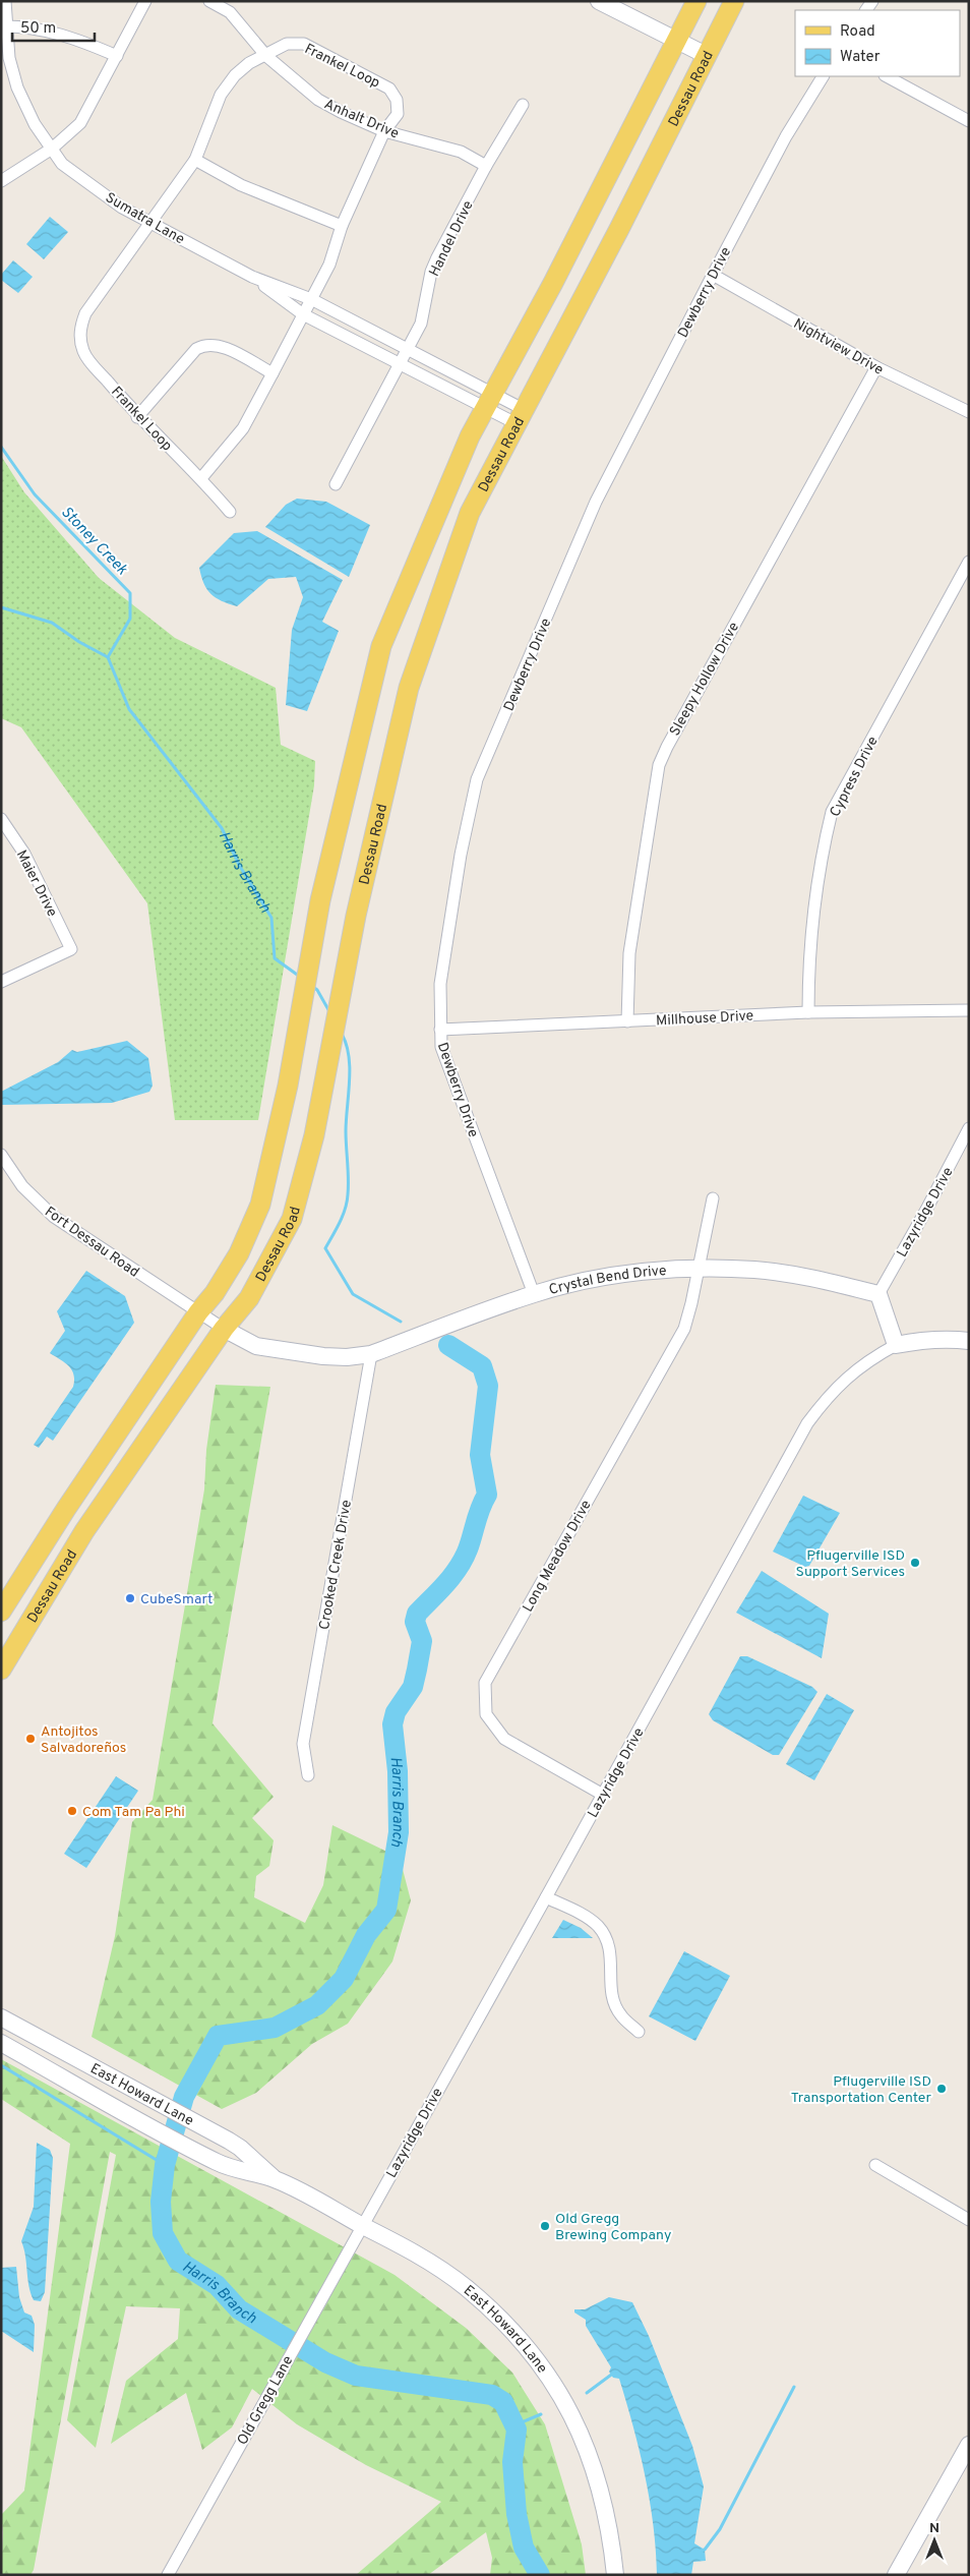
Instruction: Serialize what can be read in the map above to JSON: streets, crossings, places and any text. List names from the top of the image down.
{
  "streets": {
    "main road": ["Dessau Road", "Crystal Bend Drive", "East Howard Lane"],
    "street": [
      "Frankel Loop",
      "Anhalt Drive",
      "Sumatra Lane",
      "Handel Drive",
      "Dewberry Drive",
      "Nightview Drive",
      "Sleepy Hollow Drive",
      "Cypress Drive",
      "Maier Drive",
      "Millhouse Drive",
      "Lazyridge Drive",
      "Fort Dessau Road",
      "Long Meadow Drive",
      "Crooked Creek Drive",
      "Old Gregg Lane"
    ]
  },
  "crossings": [
    ["Frankel Loop", "Anhalt Drive"],
    ["Frankel Loop", "Sumatra Lane"],
    ["Dessau Road", "Sumatra Lane"],
    ["Dessau Road", "Fort Dessau Road"],
    ["Dessau Road", "Crystal Bend Drive"],
    ["Anhalt Drive", "Handel Drive"],
    ["Sumatra Lane", "Handel Drive"],
    ["Dewberry Drive", "Nightview Drive"],
    ["Dewberry Drive", "Millhouse Drive"],
    ["Dewberry Drive", "Crystal Bend Drive"],
    ["Nightview Drive", "Sleepy Hollow Drive"],
    ["Sleepy Hollow Drive", "Millhouse Drive"],
    ["Cypress Drive", "Millhouse Drive"],
    ["Lazyridge Drive", "Crystal Bend Drive"],
    ["Lazyridge Drive", "Long Meadow Drive"],
    ["Lazyridge Drive", "East Howard Lane"],
    ["Lazyridge Drive", "Old Gregg Lane"],
    ["Fort Dessau Road", "Crystal Bend Drive"],
    ["Crystal Bend Drive", "Long Meadow Drive"],
    ["Crystal Bend Drive", "Crooked Creek Drive"],
    ["East Howard Lane", "Old Gregg Lane"]
  ],
  "water": ["Stoney Creek", "Harris Branch"],
  "places": [
    "Pflugerville ISD Support Services",
    "CubeSmart",
    "Antojitos Salvadoreños",
    "Com Tam Pa Phi",
    "Pflugerville ISD Transportation Center",
    "Old Gregg Brewing Company"
  ],
  "legend": ["Road", "Water"],
  "scale_bar": "50 m",
  "north": "top"
}
